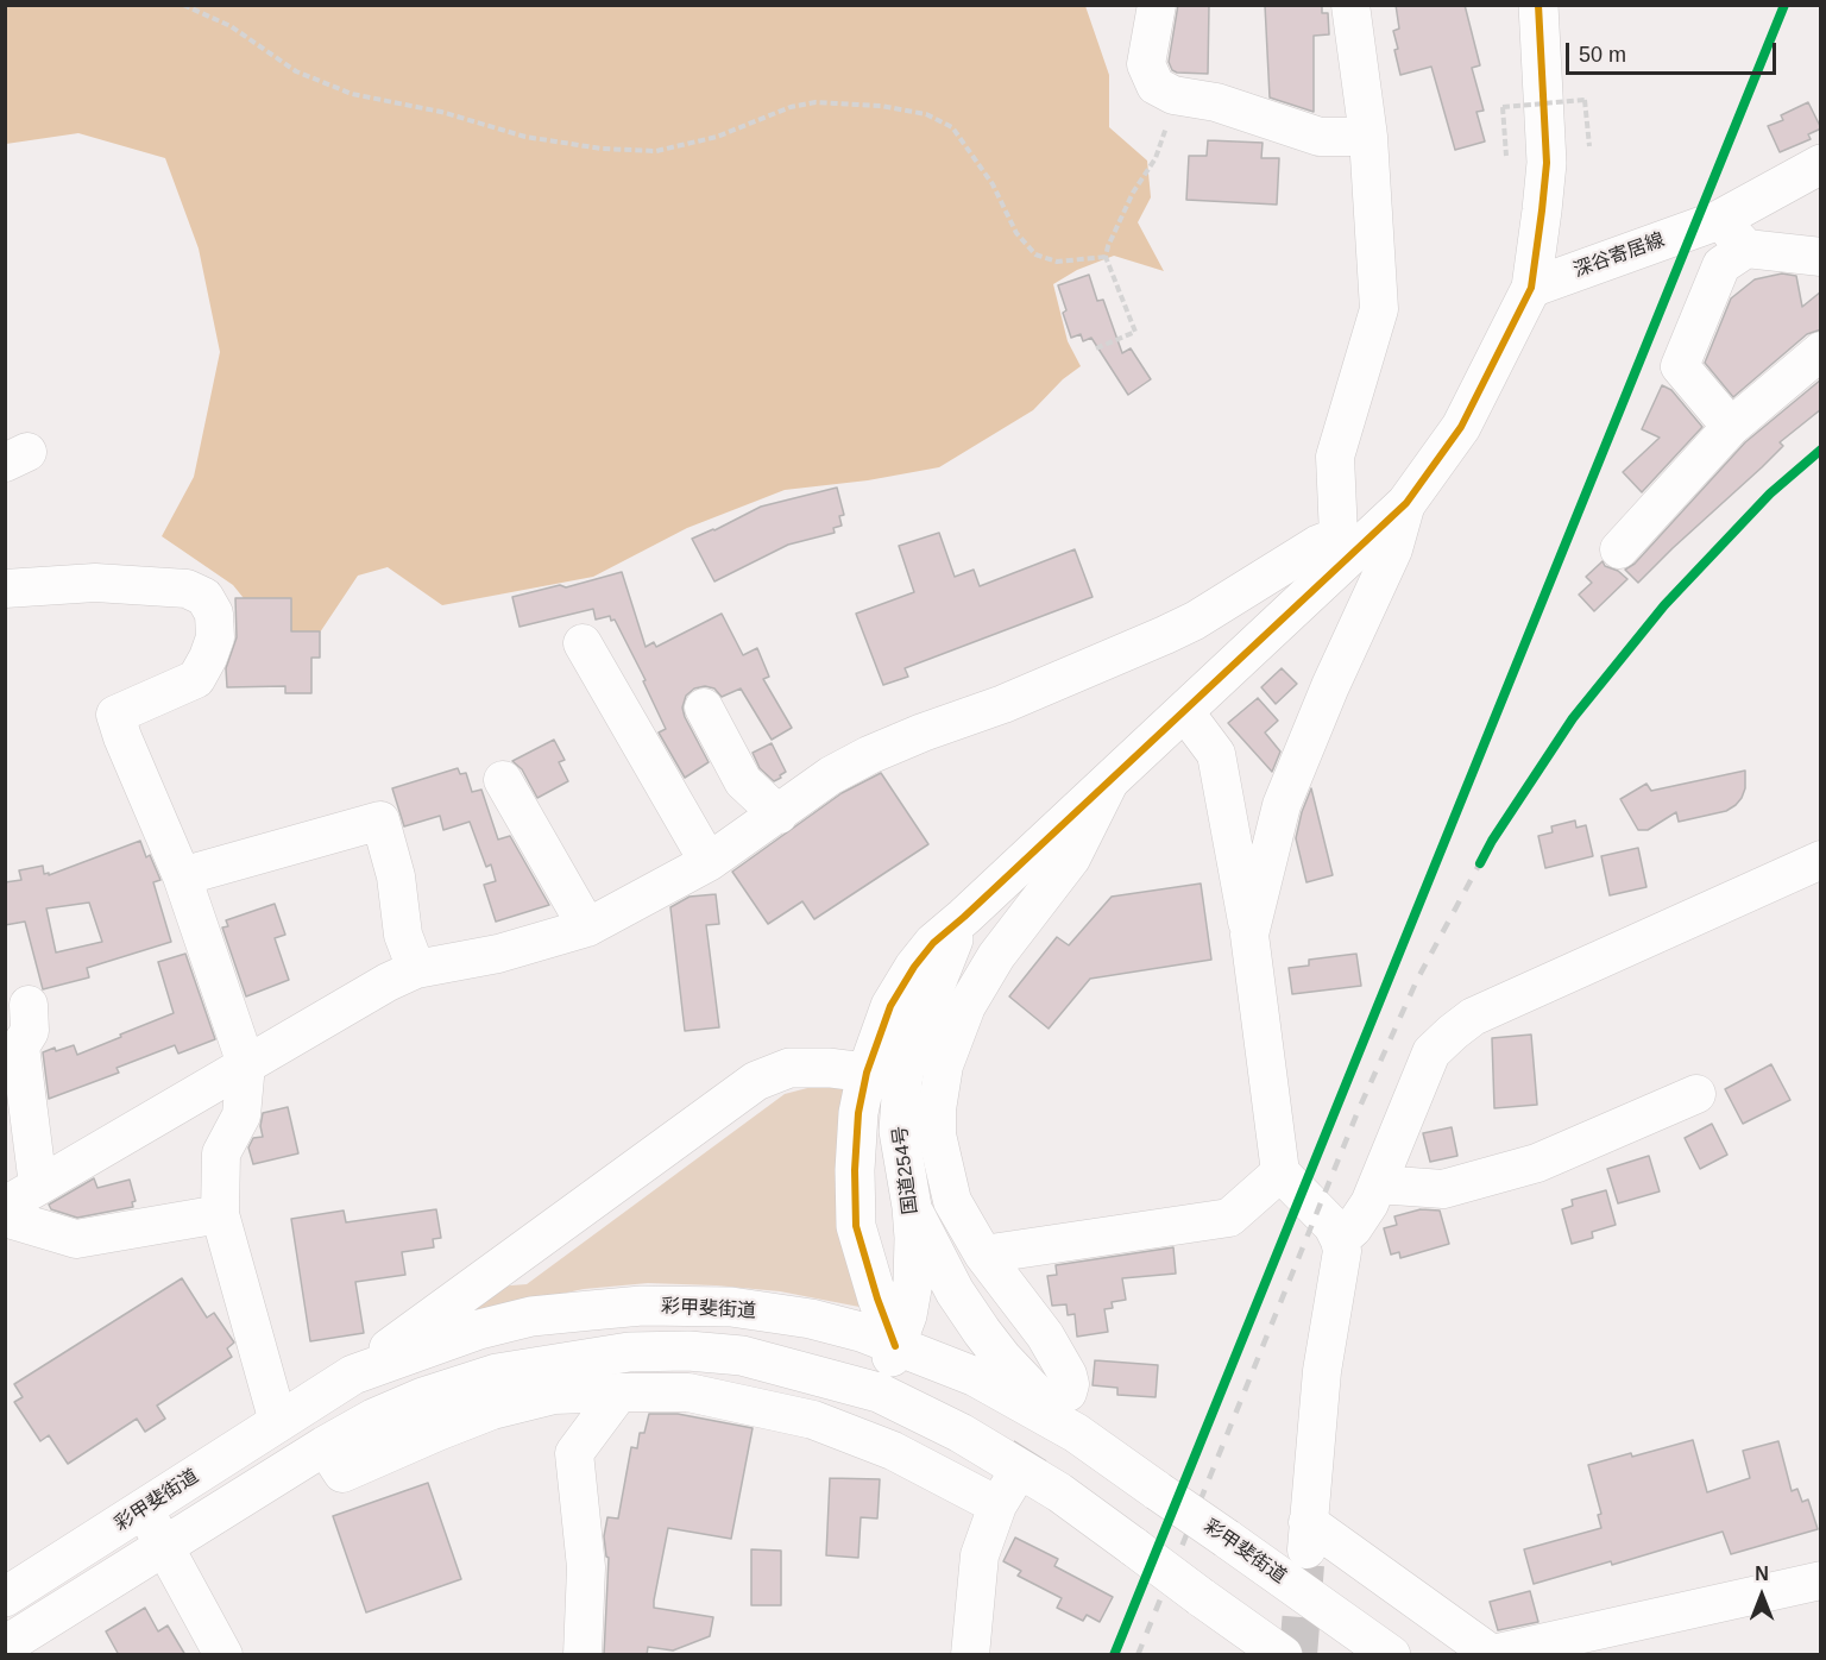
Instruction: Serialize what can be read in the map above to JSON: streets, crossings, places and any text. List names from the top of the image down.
{
  "streets": {
    "main road": ["深谷寄居線", "国道254号", "彩甲斐街道"]
  },
  "crossings": [
    ["深谷寄居線", "国道254号"],
    ["国道254号", "彩甲斐街道"]
  ],
  "scale_bar": "50 m",
  "north": "top"
}
